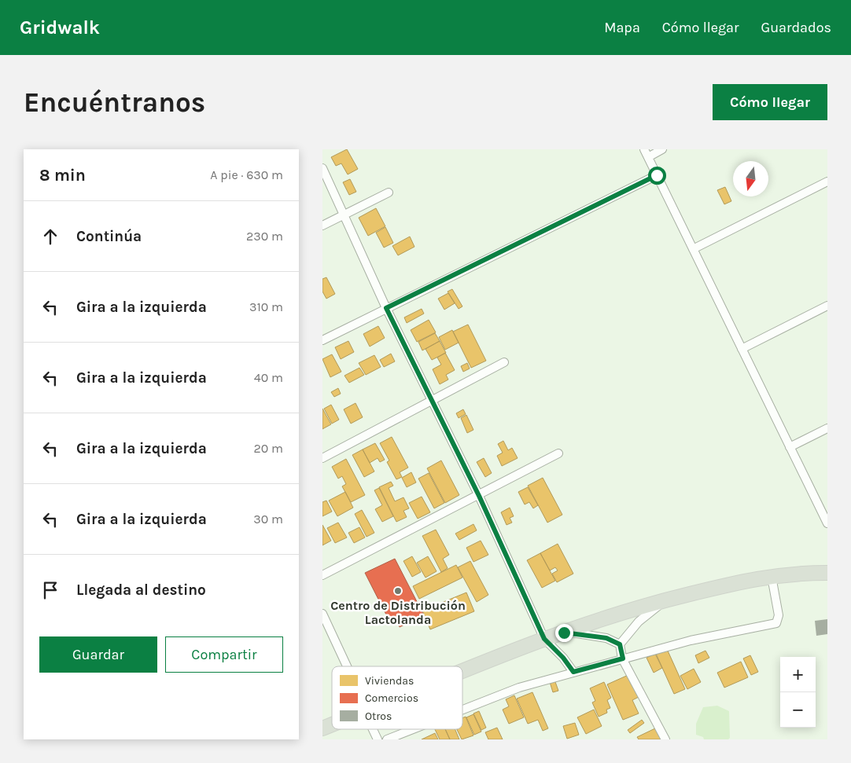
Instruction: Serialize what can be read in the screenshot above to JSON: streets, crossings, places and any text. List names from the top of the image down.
{
  "places": ["Centro de Distribución Lactolanda"],
  "legend": ["Viviendas", "Comercios", "Otros"],
  "north": "bottom",
  "page": {
    "header": "Gridwalk",
    "nav": ["Mapa", "Cómo llegar", "Guardados"],
    "buttons": [
      "Cómo llegar",
      ["Guardar", "Compartir"]
    ],
    "title": "Encuéntranos",
    "heading": ["8 min", "A pie · 630 m"],
    "list": [
      ["Continúa", "230 m"],
      ["Gira a la izquierda", "310 m"],
      ["Gira a la izquierda", "40 m"],
      ["Gira a la izquierda", "20 m"],
      ["Gira a la izquierda", "30 m"],
      "Llegada al destino"
    ],
    "map_buttons": ["+", "−"]
  }
}
